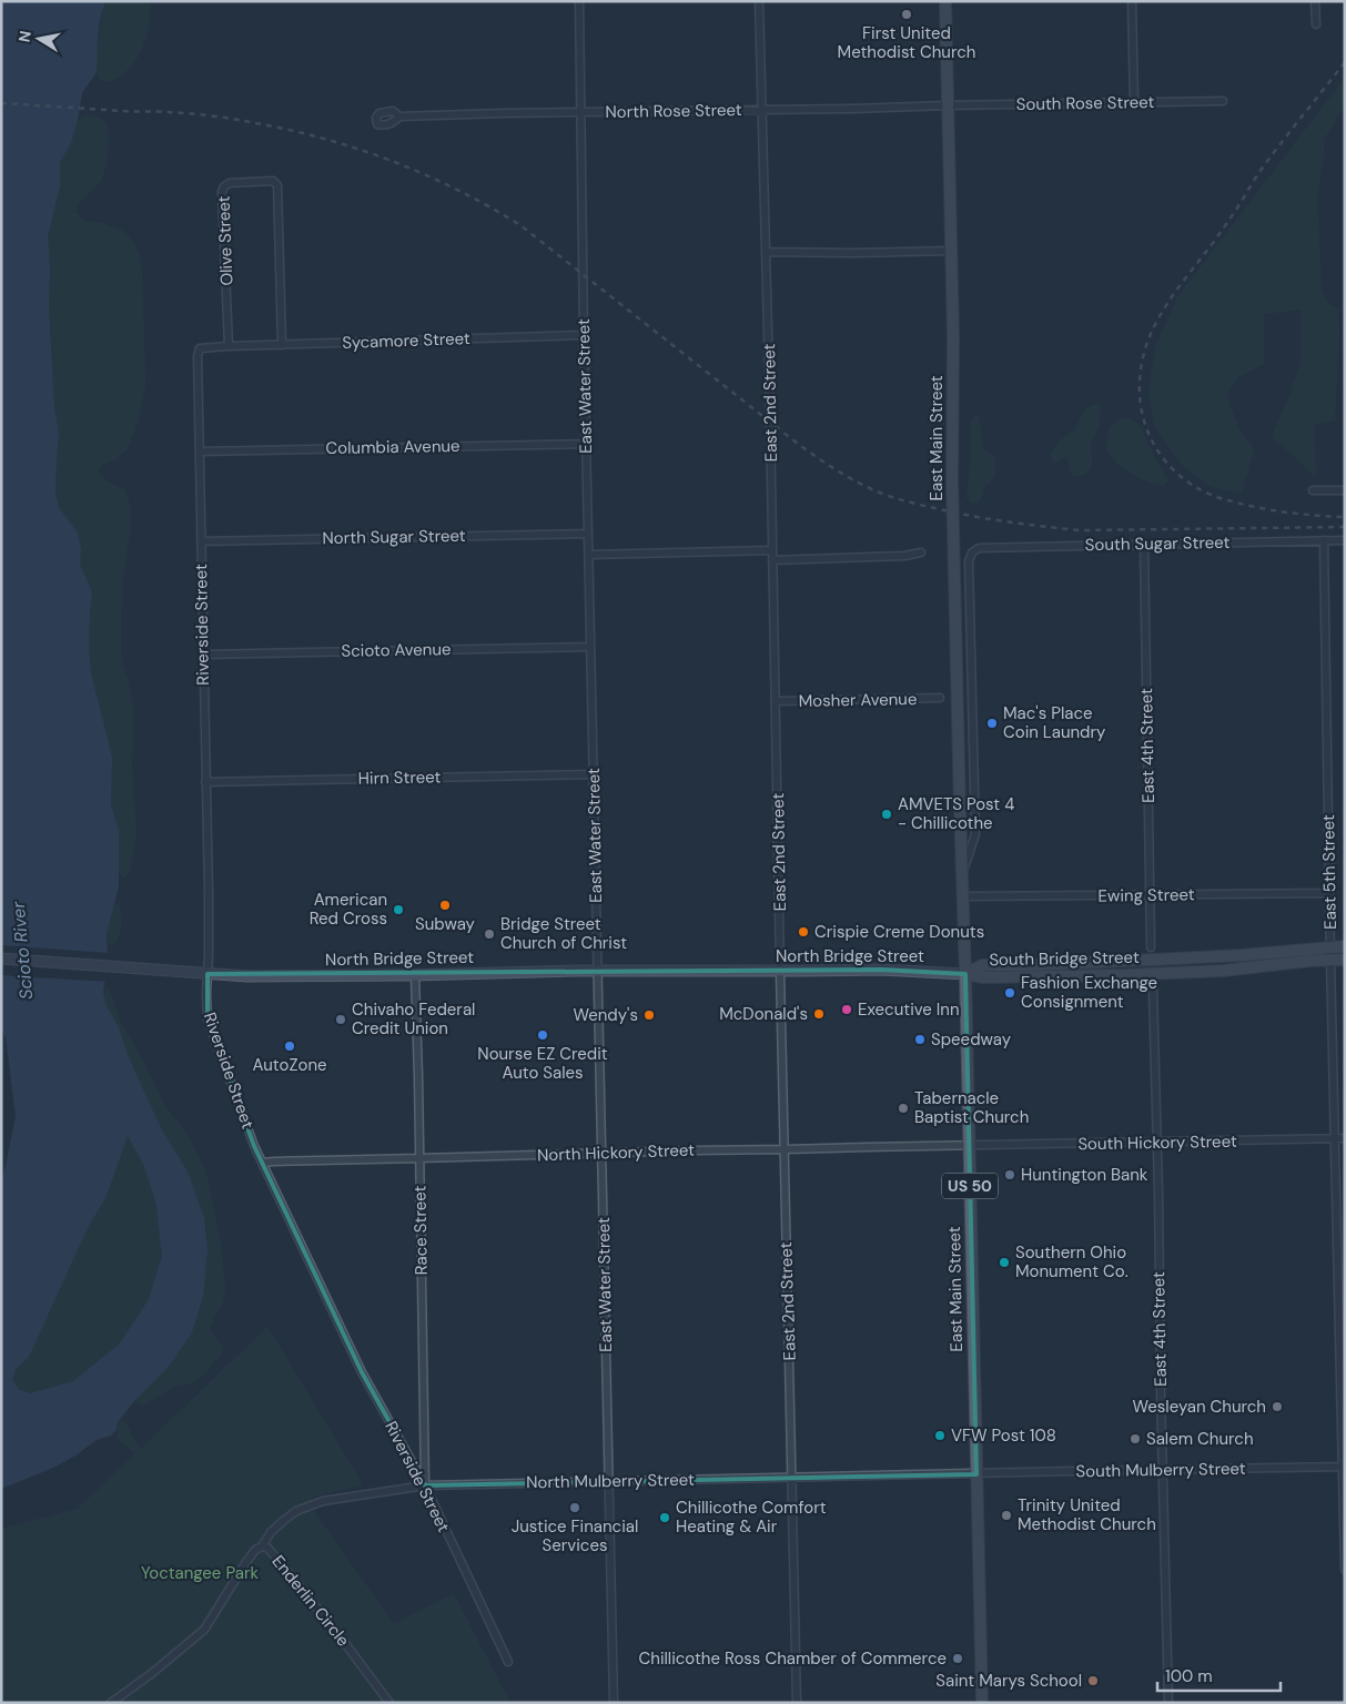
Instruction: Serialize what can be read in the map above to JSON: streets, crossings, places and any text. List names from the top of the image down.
{
  "streets": {
    "main road": [
      "East Main Street",
      "North Bridge Street",
      "South Bridge Street",
      "US 50"
    ],
    "street": [
      "South Rose Street",
      "North Rose Street",
      "Olive Street",
      "Sycamore Street",
      "East Water Street",
      "East 2nd Street",
      "Columbia Avenue",
      "North Sugar Street",
      "South Sugar Street",
      "Riverside Street",
      "Scioto Avenue",
      "Mosher Avenue",
      "East 4th Street",
      "Hirn Street",
      "East 5th Street",
      "Ewing Street",
      "South Hickory Street",
      "North Hickory Street",
      "Race Street",
      "South Mulberry Street",
      "North Mulberry Street",
      "Enderlin Circle"
    ]
  },
  "crossings": [
    ["South Rose Street", "North Rose Street"],
    ["South Rose Street", "East Main Street"],
    ["North Rose Street", "East Water Street"],
    ["North Rose Street", "East 2nd Street"],
    ["North Rose Street", "East Main Street"],
    ["Olive Street", "Sycamore Street"],
    ["Olive Street", "Riverside Street"],
    ["Sycamore Street", "East Water Street"],
    ["Sycamore Street", "Riverside Street"],
    ["East Water Street", "Columbia Avenue"],
    ["East Water Street", "North Sugar Street"],
    ["East Water Street", "Scioto Avenue"],
    ["East Water Street", "Hirn Street"],
    ["East Water Street", "North Bridge Street"],
    ["East Water Street", "North Hickory Street"],
    ["East Water Street", "North Mulberry Street"],
    ["East 2nd Street", "Mosher Avenue"],
    ["East 2nd Street", "North Bridge Street"],
    ["East 2nd Street", "North Hickory Street"],
    ["East 2nd Street", "North Mulberry Street"],
    ["East Main Street", "South Sugar Street"],
    ["East Main Street", "Ewing Street"],
    ["East Main Street", "North Bridge Street"],
    ["East Main Street", "South Bridge Street"],
    ["East Main Street", "South Hickory Street"],
    ["East Main Street", "North Hickory Street"],
    ["East Main Street", "South Mulberry Street"],
    ["East Main Street", "North Mulberry Street"],
    ["Columbia Avenue", "Riverside Street"],
    ["North Sugar Street", "Riverside Street"],
    ["South Sugar Street", "East 4th Street"],
    ["South Sugar Street", "East 5th Street"],
    ["Riverside Street", "Scioto Avenue"],
    ["Riverside Street", "Hirn Street"],
    ["Riverside Street", "North Bridge Street"],
    ["Riverside Street", "North Hickory Street"],
    ["Riverside Street", "Race Street"],
    ["Riverside Street", "North Mulberry Street"],
    ["East 4th Street", "Ewing Street"],
    ["East 4th Street", "South Hickory Street"],
    ["East 4th Street", "South Mulberry Street"],
    ["East 5th Street", "Ewing Street"],
    ["East 5th Street", "South Bridge Street"],
    ["East 5th Street", "South Hickory Street"],
    ["East 5th Street", "South Mulberry Street"],
    ["North Bridge Street", "South Bridge Street"],
    ["North Bridge Street", "Race Street"],
    ["South Hickory Street", "North Hickory Street"],
    ["North Hickory Street", "Race Street"],
    ["Race Street", "North Mulberry Street"],
    ["South Mulberry Street", "North Mulberry Street"],
    ["North Mulberry Street", "Enderlin Circle"]
  ],
  "water": ["Scioto River"],
  "parks": ["Yoctangee Park"],
  "places": [
    "First United Methodist Church",
    "Mac's Place Coin Laundry",
    "AMVETS Post 4 - Chillicothe",
    "Subway",
    "American Red Cross",
    "Crispie Creme Donuts",
    "Bridge Street Church of Christ",
    "Fashion Exchange Consignment",
    "Executive Inn",
    "McDonald's",
    "Wendy's",
    "Chivaho Federal Credit Union",
    "Nourse EZ Credit Auto Sales",
    "Speedway",
    "AutoZone",
    "Tabernacle Baptist Church",
    "Huntington Bank",
    "Southern Ohio Monument Co.",
    "Wesleyan Church",
    "VFW Post 108",
    "Salem Church",
    "Justice Financial Services",
    "Trinity United Methodist Church",
    "Chillicothe Comfort Heating & Air",
    "Chillicothe Ross Chamber of Commerce",
    "Saint Marys School"
  ],
  "scale_bar": "100 m",
  "north": "left"
}
